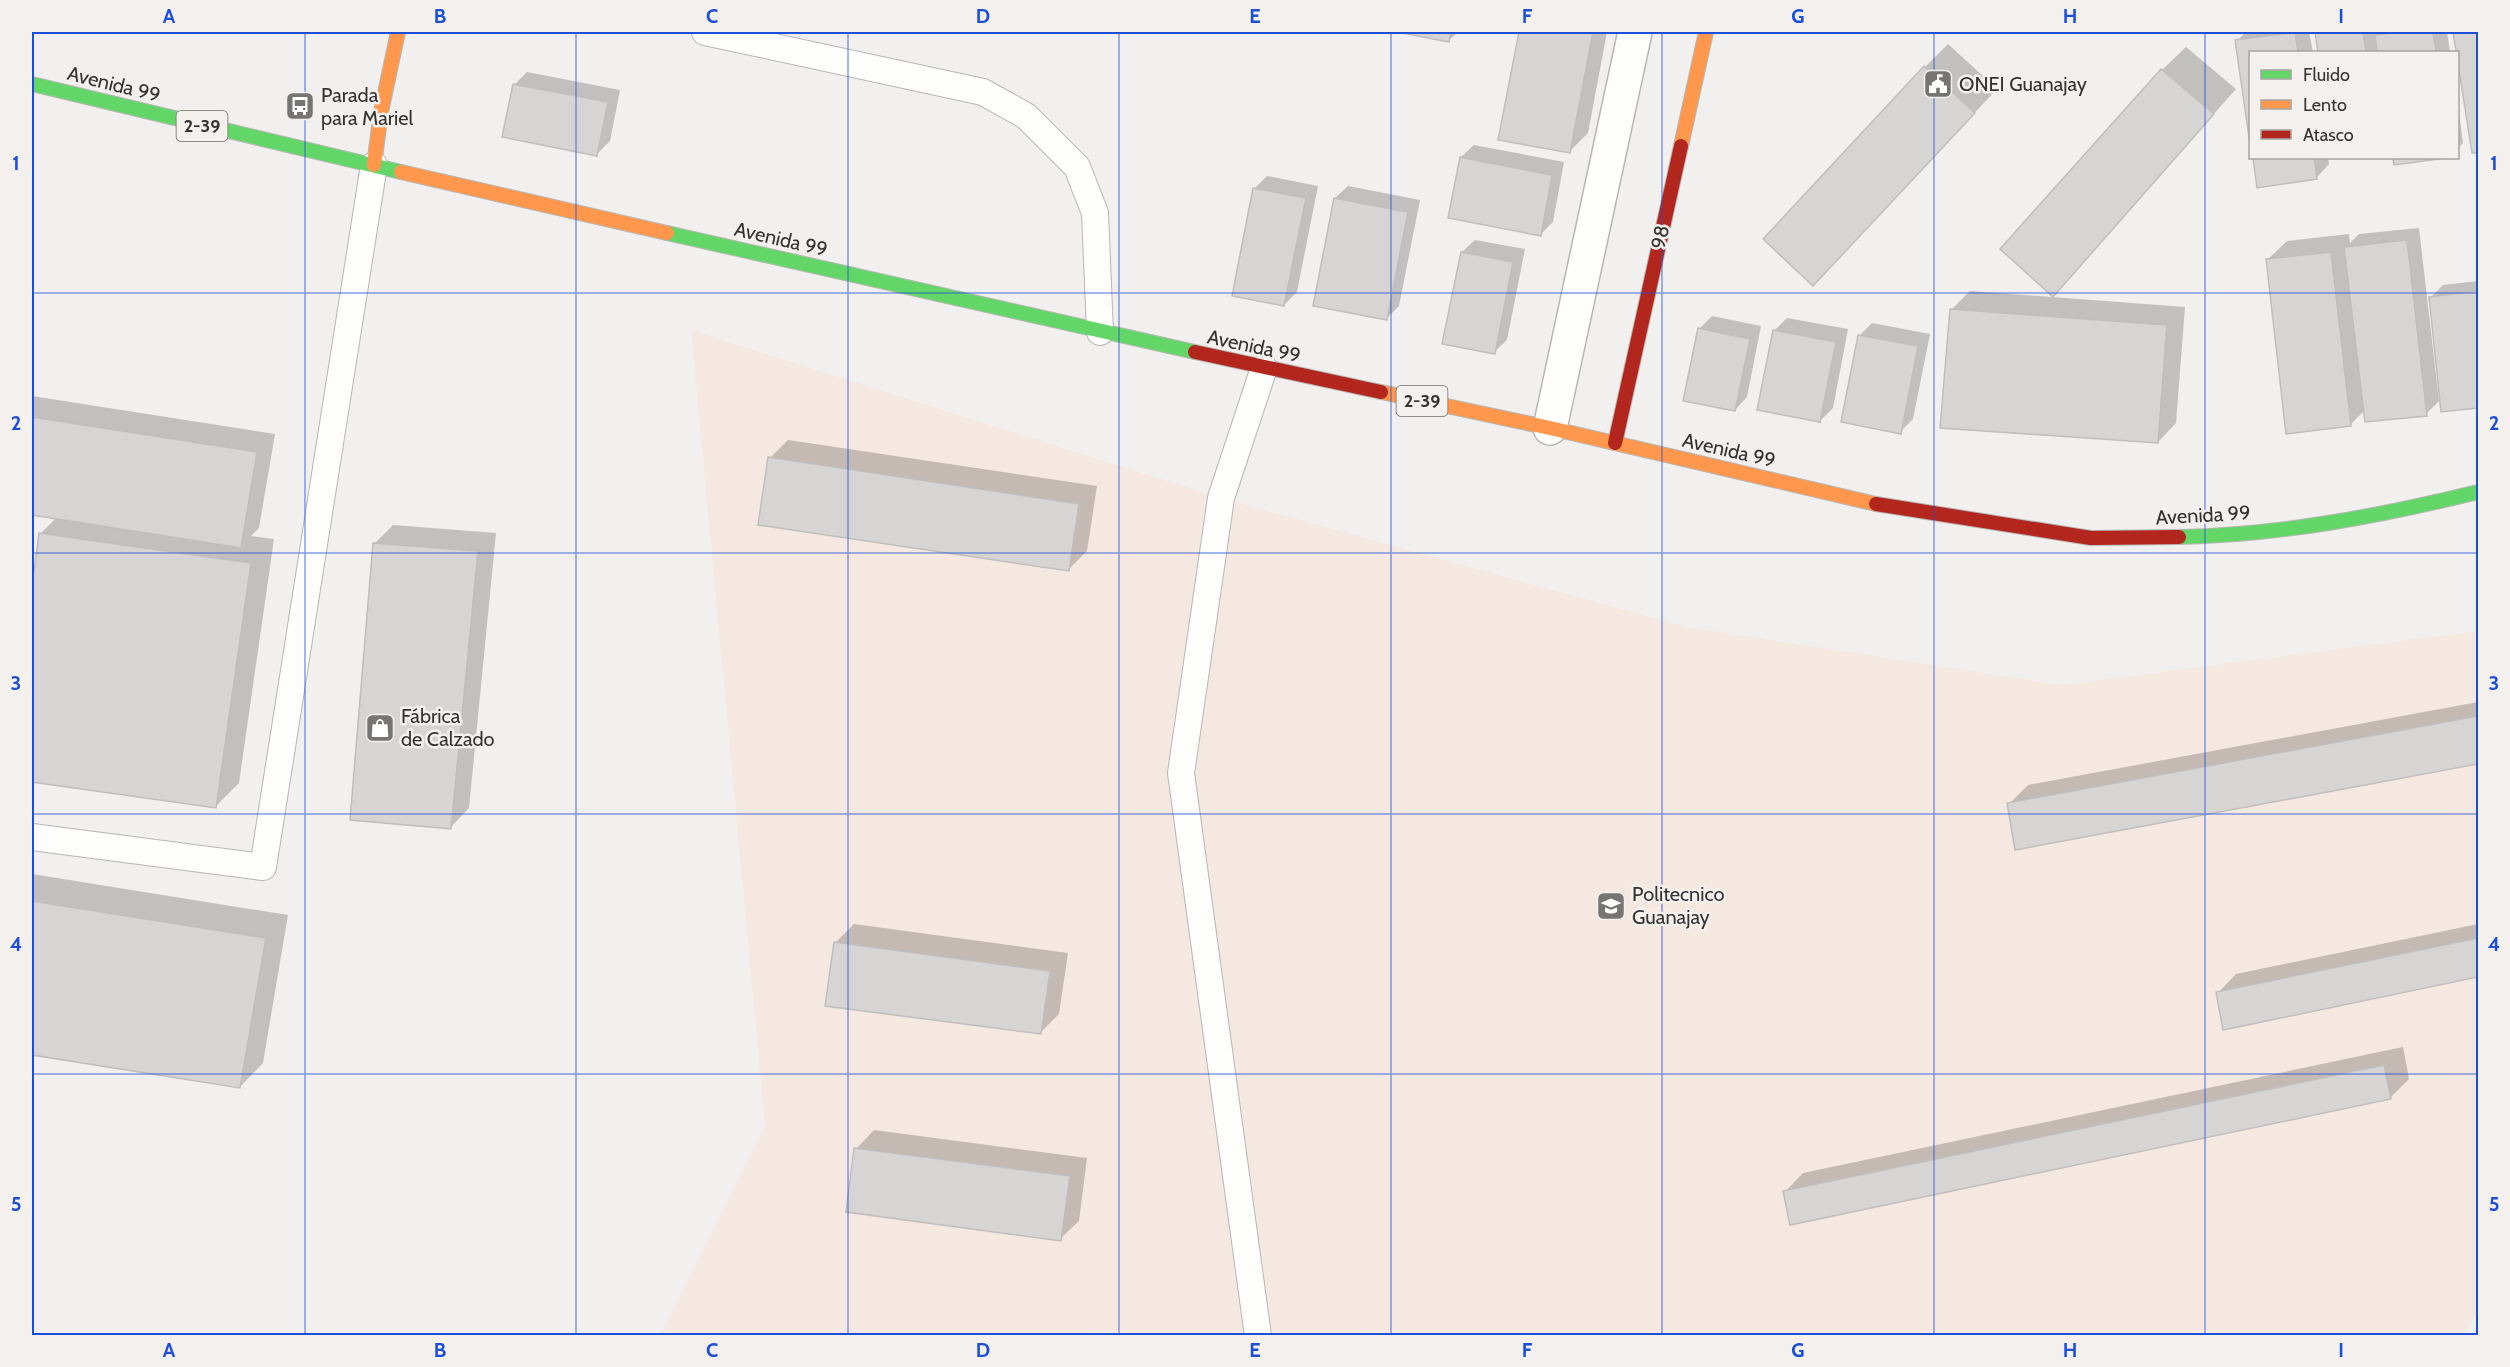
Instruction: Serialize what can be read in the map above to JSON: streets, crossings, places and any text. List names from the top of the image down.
{
  "streets": {
    "main road": ["Avenida 99", "2-39", "98"]
  },
  "crossings": [
    ["Avenida 99", "98"]
  ],
  "places": {
    "public building": ["ONEI Guanajay"],
    "bus stop": ["Parada para Mariel"],
    "shop": ["Fábrica de Calzado"],
    "school or university": ["Politecnico Guanajay"]
  },
  "legend": ["Fluido", "Lento", "Atasco"],
  "grid": {
    "columns": [
      "A",
      "B",
      "C",
      "D",
      "E",
      "F",
      "G",
      "H",
      "I"
    ],
    "rows": [
      "1",
      "2",
      "3",
      "4",
      "5"
    ]
  }
}
